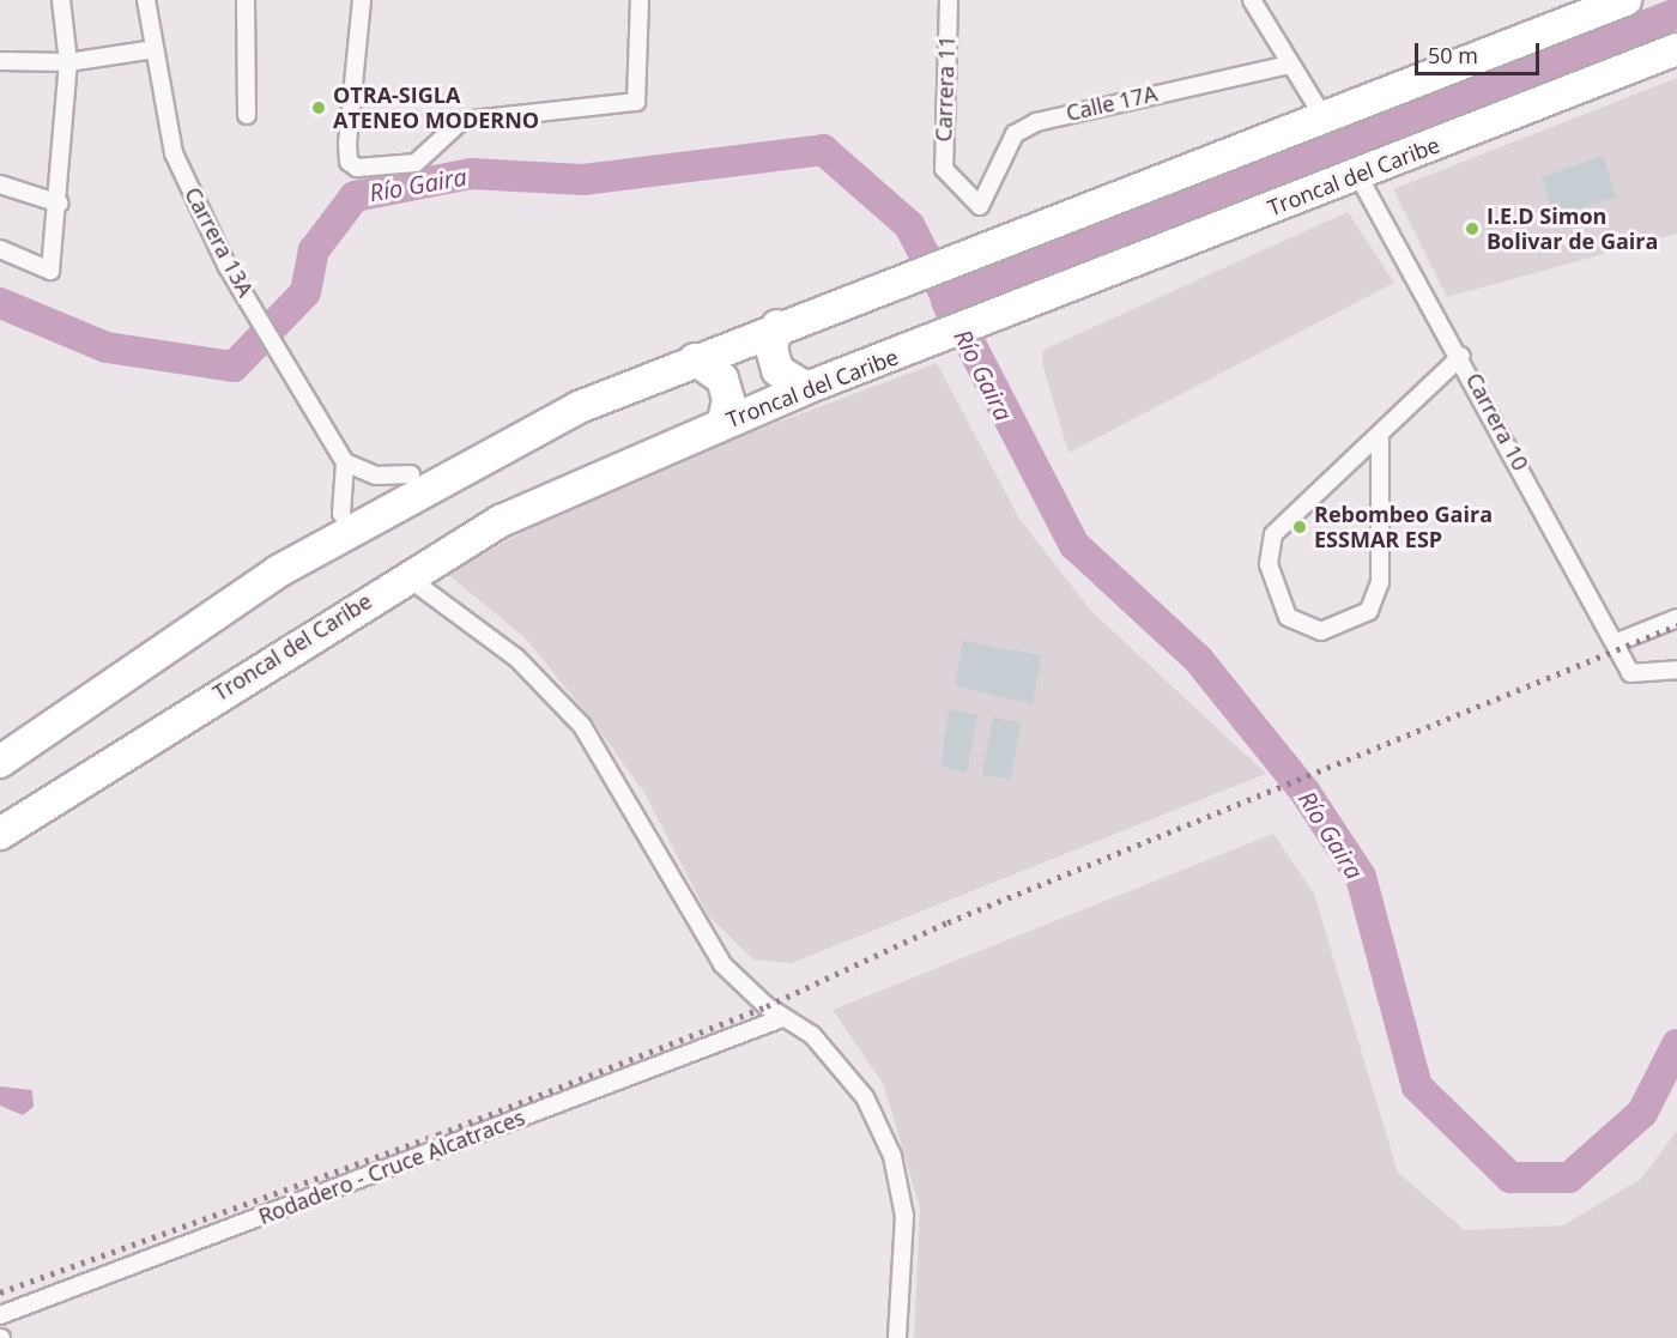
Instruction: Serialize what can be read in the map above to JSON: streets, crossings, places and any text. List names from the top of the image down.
{
  "streets": {
    "highway": ["Troncal del Caribe"],
    "street": [
      "Carrera 11",
      "Calle 17A",
      "Carrera 13A",
      "Carrera 10",
      "Rodadero - Cruce Alcatraces"
    ]
  },
  "crossings": [
    ["Carrera 11", "Calle 17A"],
    ["Troncal del Caribe", "Carrera 10"]
  ],
  "water": ["Río Gaira"],
  "places": ["OTRA-SIGLA ATENEO MODERNO", "I.E.D Simon Bolivar de Gaira", "Rebombeo Gaira ESSMAR ESP"],
  "scale_bar": "50 m"
}
